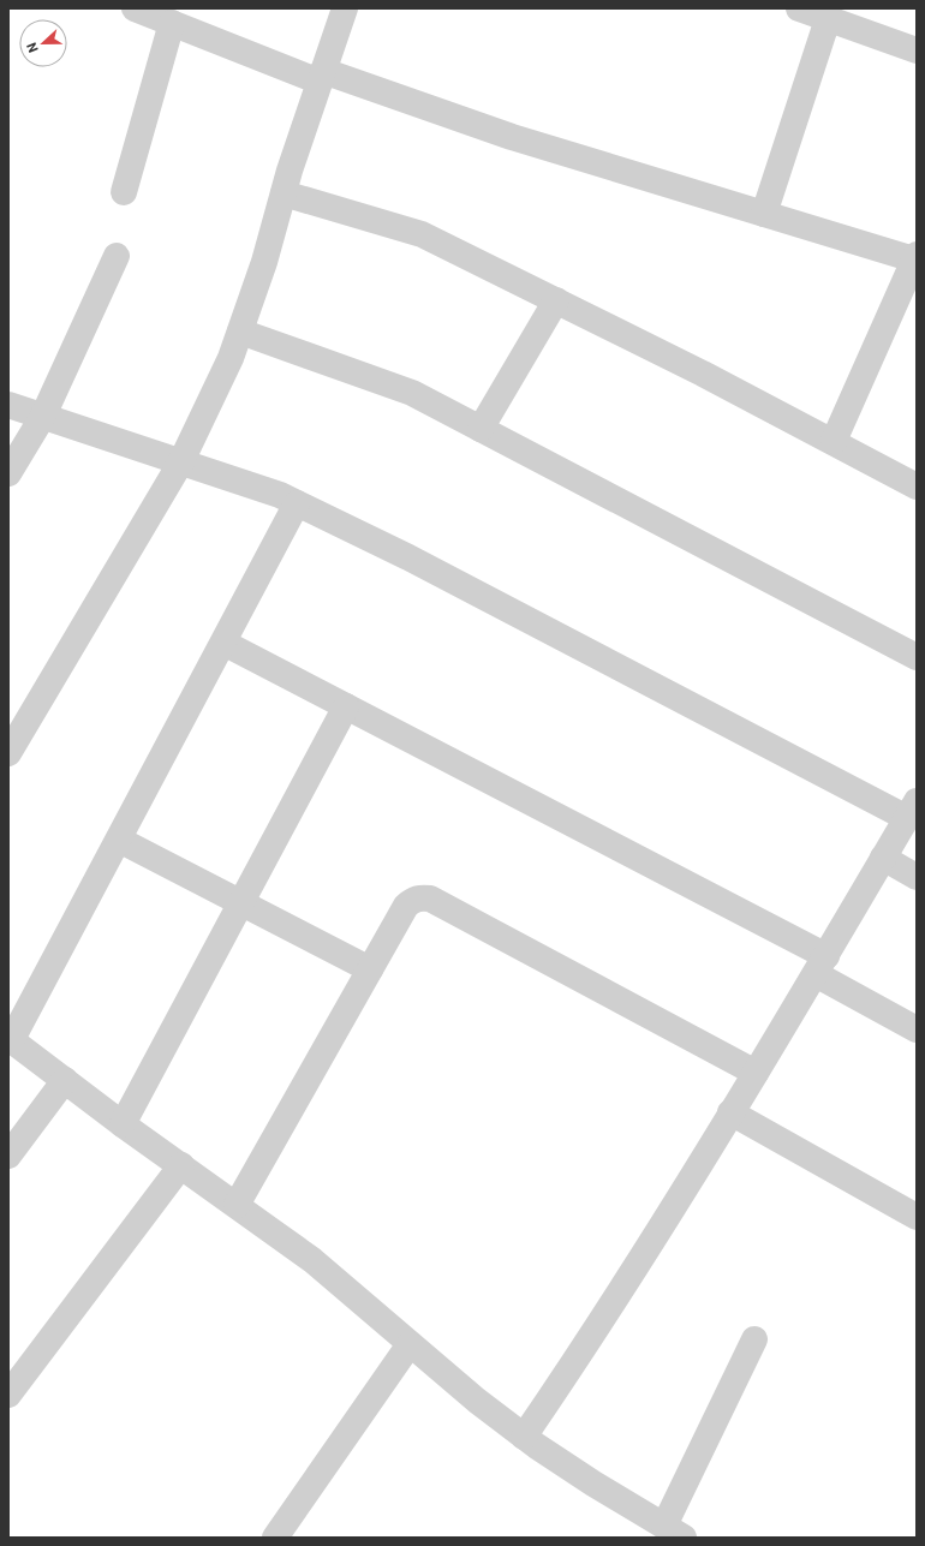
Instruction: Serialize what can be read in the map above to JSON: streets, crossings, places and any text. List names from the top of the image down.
{
  "north": "left"
}
